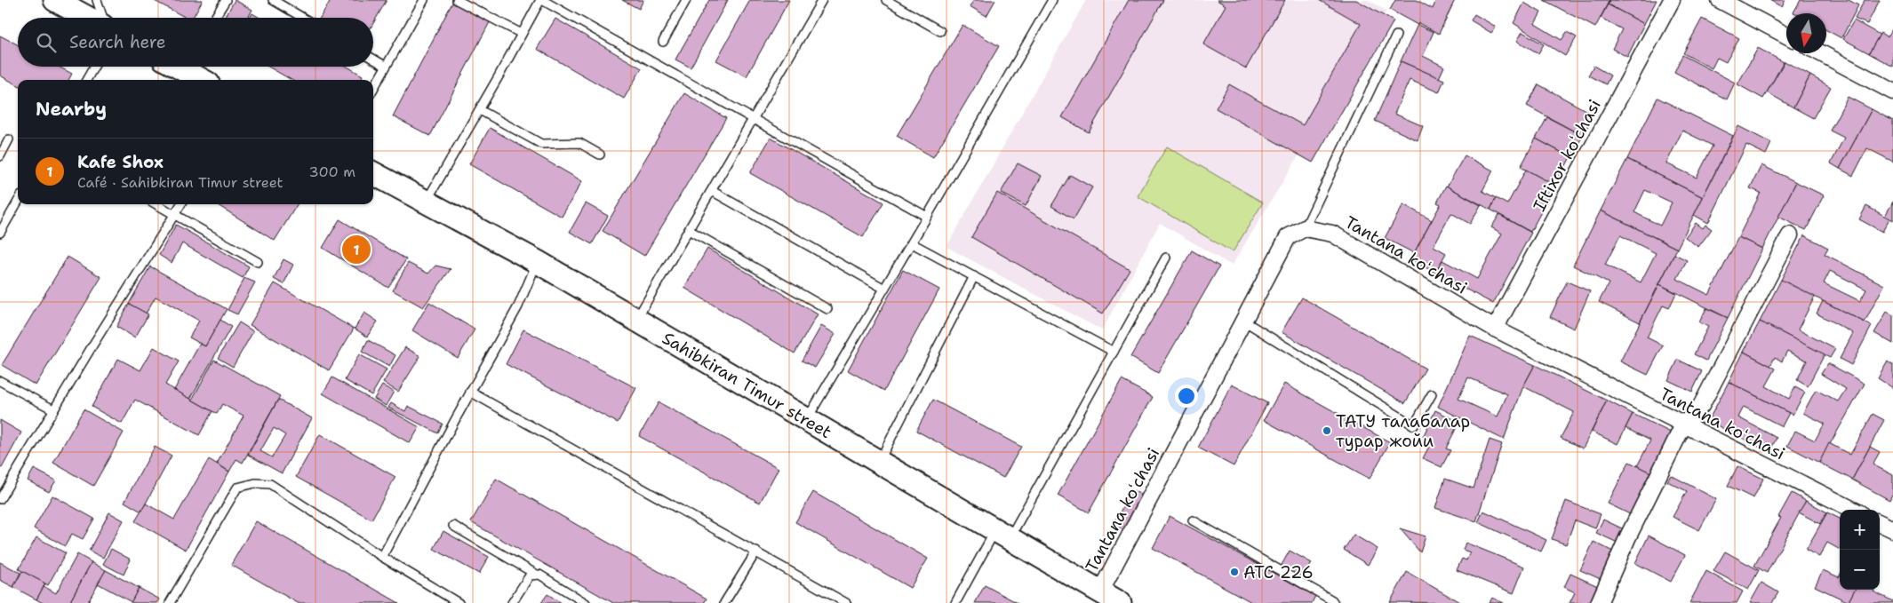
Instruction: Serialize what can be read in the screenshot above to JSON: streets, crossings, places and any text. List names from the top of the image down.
{
  "streets": {
    "main road": ["Sahibkiran Timur street"],
    "street": ["Iftixor koʻchasi", "Tantana koʻchasi"]
  },
  "crossings": [
    ["Iftixor koʻchasi", "Tantana koʻchasi"],
    ["Tantana koʻchasi", "Sahibkiran Timur street"]
  ],
  "places": ["ТАТУ талабалар турар жойи", "АТС 226"],
  "north": "bottom",
  "page": {
    "search": "Search here",
    "heading": "Nearby",
    "list": [
      {
        "mark": "1",
        "name": "Kafe Shox",
        "note": "Café · Sahibkiran Timur street",
        "value": "300 m"
      }
    ],
    "pins": "1",
    "map_buttons": ["+", "−"]
  }
}
